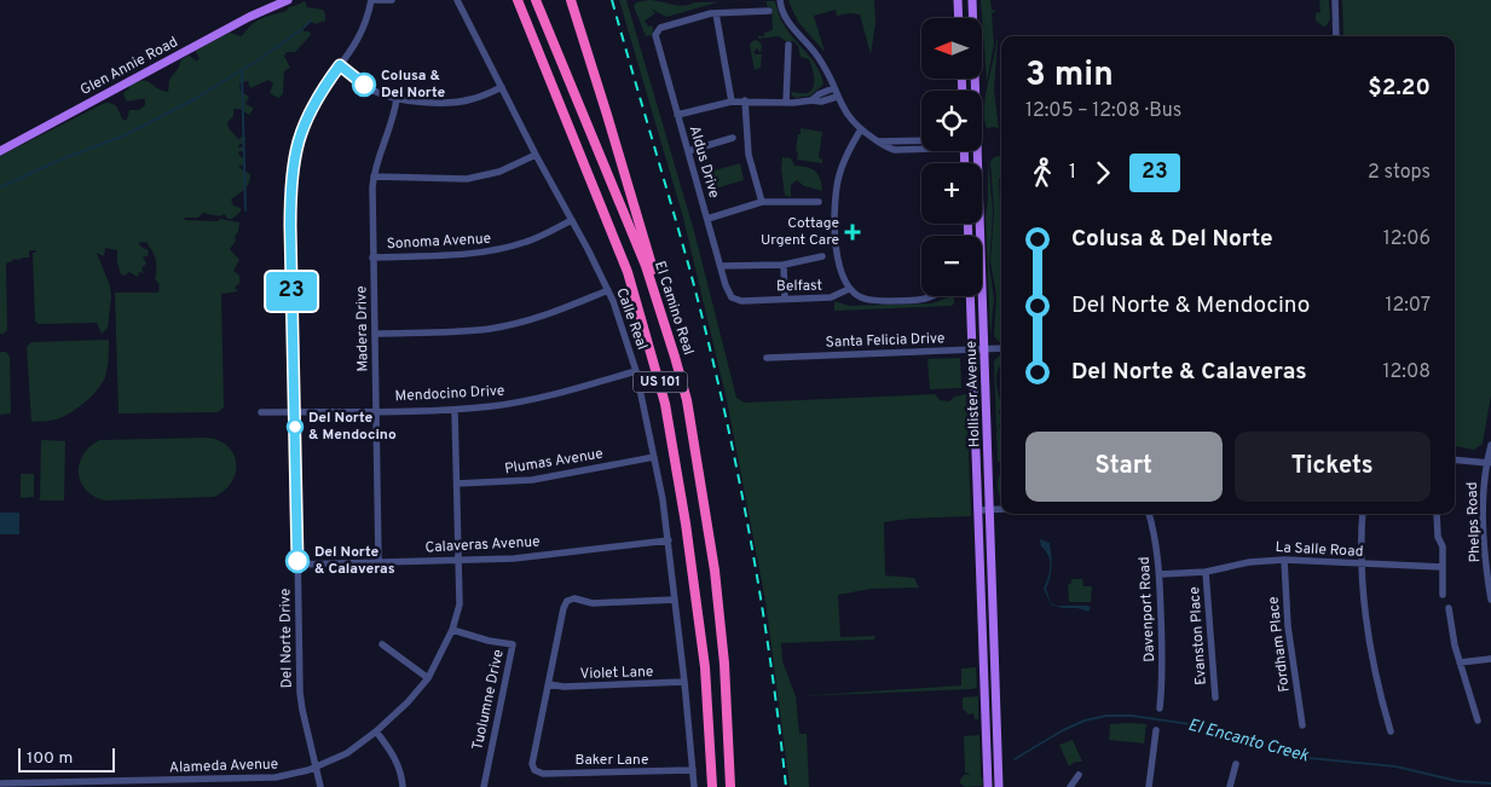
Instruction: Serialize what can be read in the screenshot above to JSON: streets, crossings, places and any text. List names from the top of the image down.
{
  "streets": {
    "highway": ["El Camino Real", "US 101"],
    "main road": ["Glen Annie Road", "Hollister Avenue"],
    "street": [
      "Aldus Drive",
      "Sonoma Avenue",
      "Belfast",
      "Calle Real",
      "Madera Drive",
      "Santa Felicia Drive",
      "Mendocino Drive",
      "Plumas Avenue",
      "Phelps Road",
      "Calaveras Avenue",
      "La Salle Road",
      "Davenport Road",
      "Evanston Place",
      "Del Norte Drive",
      "Fordham Place",
      "Violet Lane",
      "Tuolumne Drive",
      "Baker Lane",
      "Alameda Avenue"
    ]
  },
  "crossings": [
    ["Aldus Drive", "Belfast"],
    ["Sonoma Avenue", "Calle Real"],
    ["Sonoma Avenue", "Madera Drive"],
    ["Calle Real", "Mendocino Drive"],
    ["Calle Real", "Plumas Avenue"],
    ["Calle Real", "Calaveras Avenue"],
    ["Calle Real", "Violet Lane"],
    ["Calle Real", "Baker Lane"],
    ["Madera Drive", "Mendocino Drive"],
    ["Madera Drive", "Calaveras Avenue"],
    ["Santa Felicia Drive", "Hollister Avenue"],
    ["Mendocino Drive", "Del Norte Drive"],
    ["Mendocino Drive", "Alameda Avenue"],
    ["Plumas Avenue", "Alameda Avenue"],
    ["Calaveras Avenue", "Del Norte Drive"],
    ["Calaveras Avenue", "Alameda Avenue"],
    ["La Salle Road", "Davenport Road"],
    ["La Salle Road", "Evanston Place"],
    ["La Salle Road", "Fordham Place"],
    ["Del Norte Drive", "Alameda Avenue"],
    ["Violet Lane", "Baker Lane"],
    ["Tuolumne Drive", "Alameda Avenue"]
  ],
  "water": ["El Encanto Creek"],
  "places": {
    "other": ["Colusa & Del Norte", "Del Norte & Mendocino", "Del Norte & Calaveras"],
    "health": ["Cottage Urgent Care"]
  },
  "lines": ["bus line 23"],
  "scale_bar": "100 m",
  "north": "left",
  "page": {
    "on_map": "23",
    "map_buttons": ["+", "−"],
    "heading": ["3 min", "12:05 – 12:08 · Bus", "$2.20"],
    "legs": ["1", "23", "2 stops"],
    "list": [
      {
        "name": "Colusa & Del Norte",
        "value": "12:06"
      },
      {
        "name": "Del Norte & Mendocino",
        "value": "12:07"
      },
      {
        "name": "Del Norte & Calaveras",
        "value": "12:08"
      }
    ],
    "buttons": ["Start", "Tickets"],
    "scale": "100 m"
  }
}
